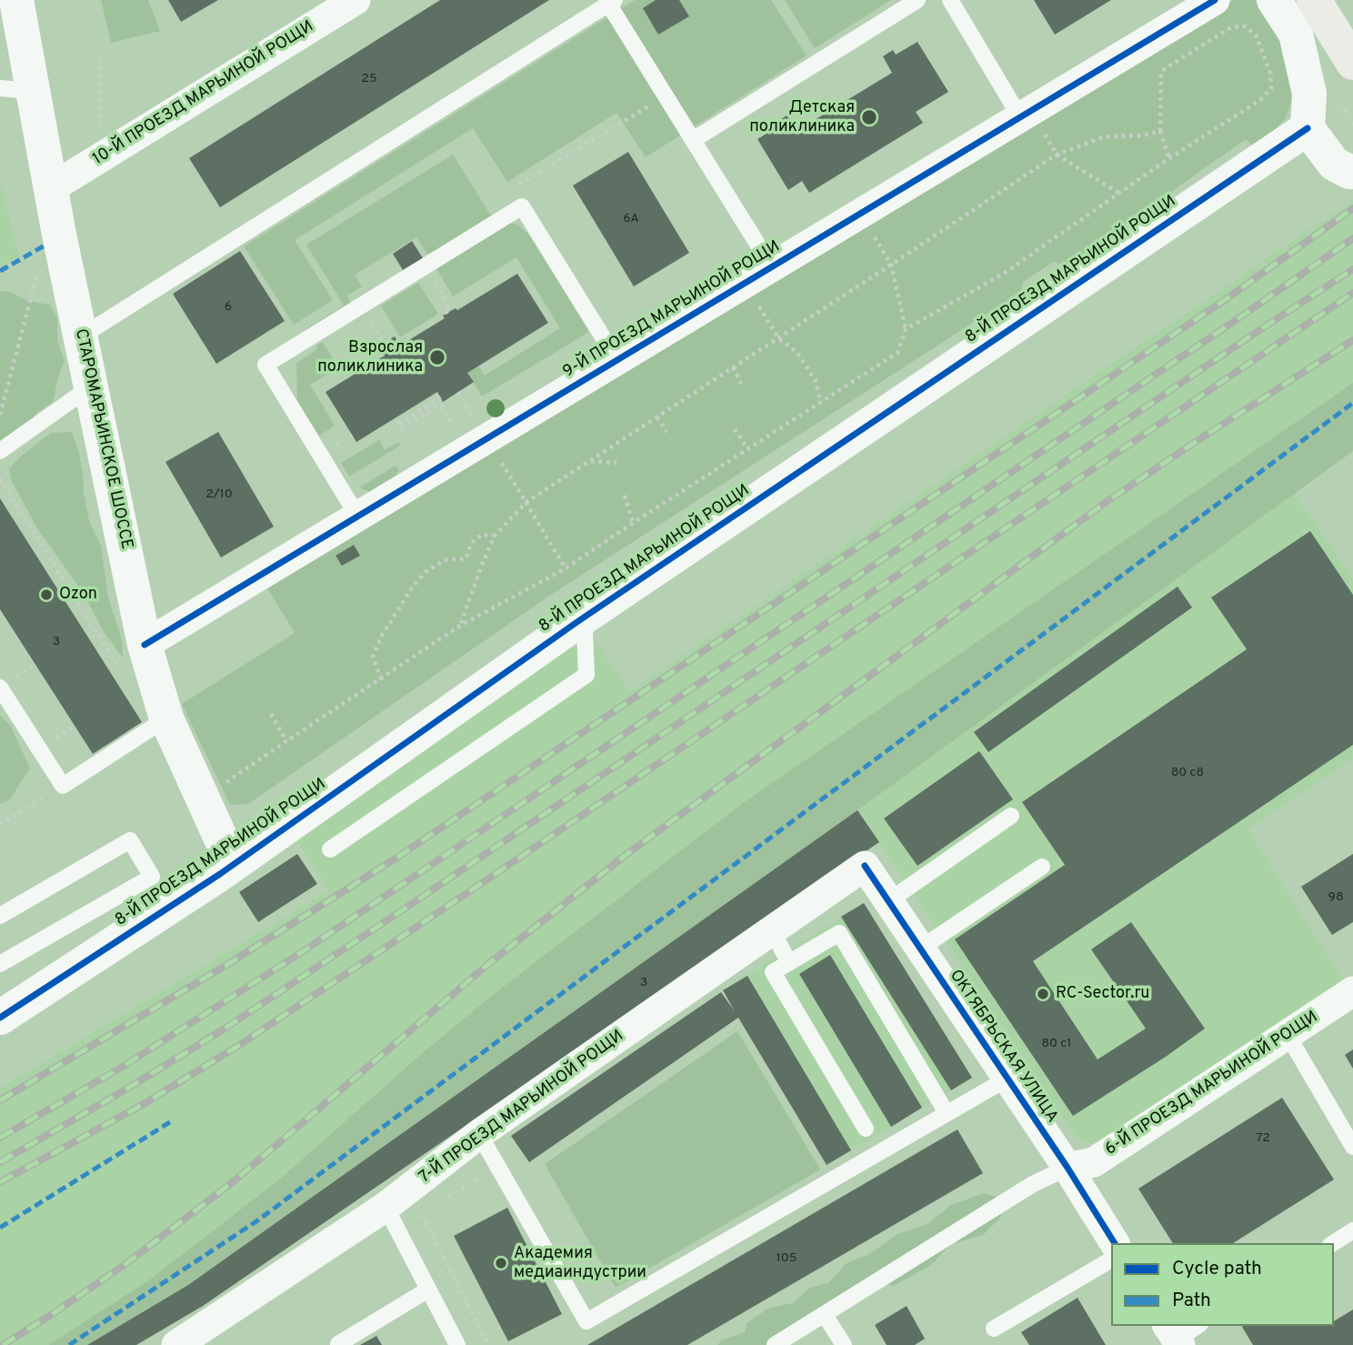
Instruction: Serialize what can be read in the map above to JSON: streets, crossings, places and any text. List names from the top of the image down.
{
  "streets": {
    "street": [
      "10-Й ПРОЕЗД МАРЬИНОЙ РОЩИ",
      "8-Й ПРОЕЗД МАРЬИНОЙ РОЩИ",
      "9-Й ПРОЕЗД МАРЬИНОЙ РОЩИ",
      "СТАРОМАРЬИНСКОЕ ШОССЕ",
      "ОКТЯБРЬСКАЯ УЛИЦА",
      "6-Й ПРОЕЗД МАРЬИНОЙ РОЩИ",
      "7-Й ПРОЕЗД МАРЬИНОЙ РОЩИ"
    ]
  },
  "crossings": [
    ["10-Й ПРОЕЗД МАРЬИНОЙ РОЩИ", "СТАРОМАРЬИНСКОЕ ШОССЕ"],
    ["8-Й ПРОЕЗД МАРЬИНОЙ РОЩИ", "СТАРОМАРЬИНСКОЕ ШОССЕ"],
    ["9-Й ПРОЕЗД МАРЬИНОЙ РОЩИ", "СТАРОМАРЬИНСКОЕ ШОССЕ"],
    ["ОКТЯБРЬСКАЯ УЛИЦА", "6-Й ПРОЕЗД МАРЬИНОЙ РОЩИ"],
    ["ОКТЯБРЬСКАЯ УЛИЦА", "7-Й ПРОЕЗД МАРЬИНОЙ РОЩИ"]
  ],
  "places": [
    "Детская поликлиника",
    "Взрослая поликлиника",
    "Ozon",
    "RC-Sector.ru",
    "Академия медиаиндустрии"
  ],
  "house_numbers": [
    "25",
    "6А",
    "6",
    "2/10",
    "3",
    "80 с8",
    "98",
    "3",
    "80 с1",
    "72",
    "105"
  ],
  "legend": ["Cycle path", "Path"]
}
